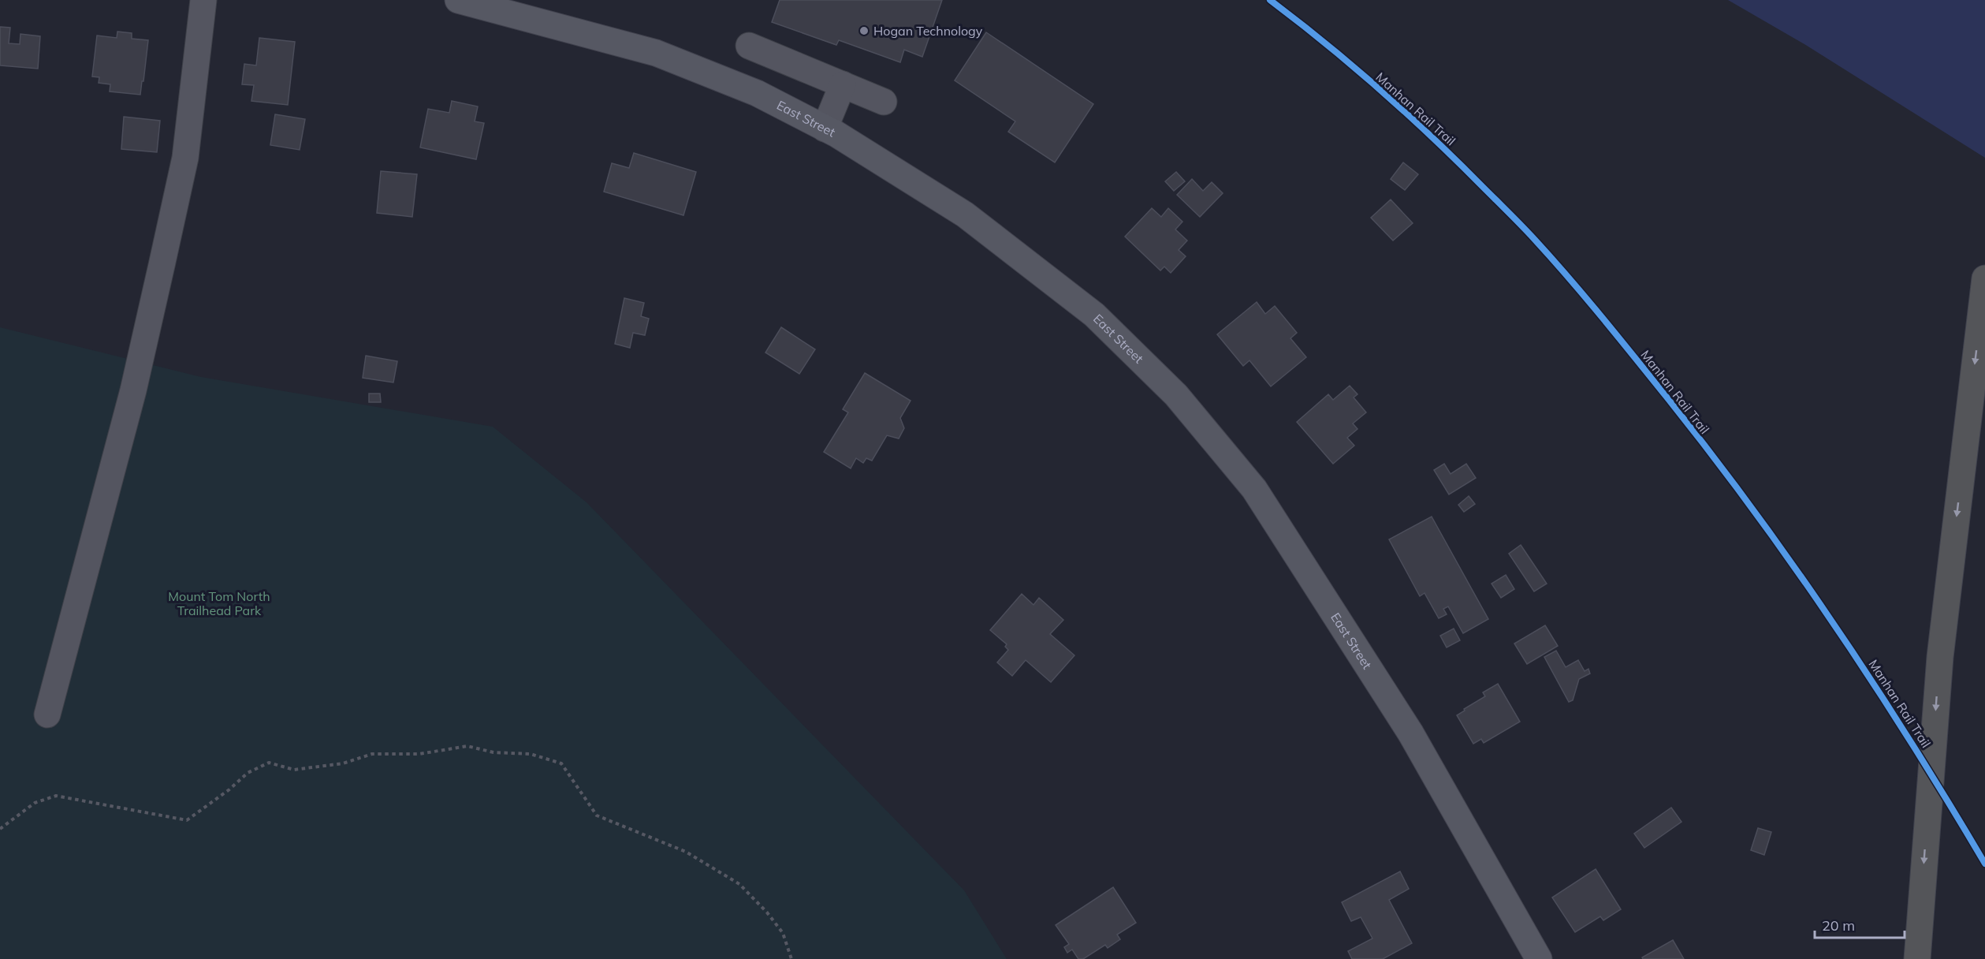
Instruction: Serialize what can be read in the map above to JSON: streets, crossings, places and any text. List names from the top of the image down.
{
  "streets": {
    "main road": ["East Street"],
    "cycle path": ["Manhan Rail Trail"]
  },
  "parks": ["Mount Tom North Trailhead Park"],
  "places": ["Hogan Technology"],
  "scale_bar": "20 m"
}
